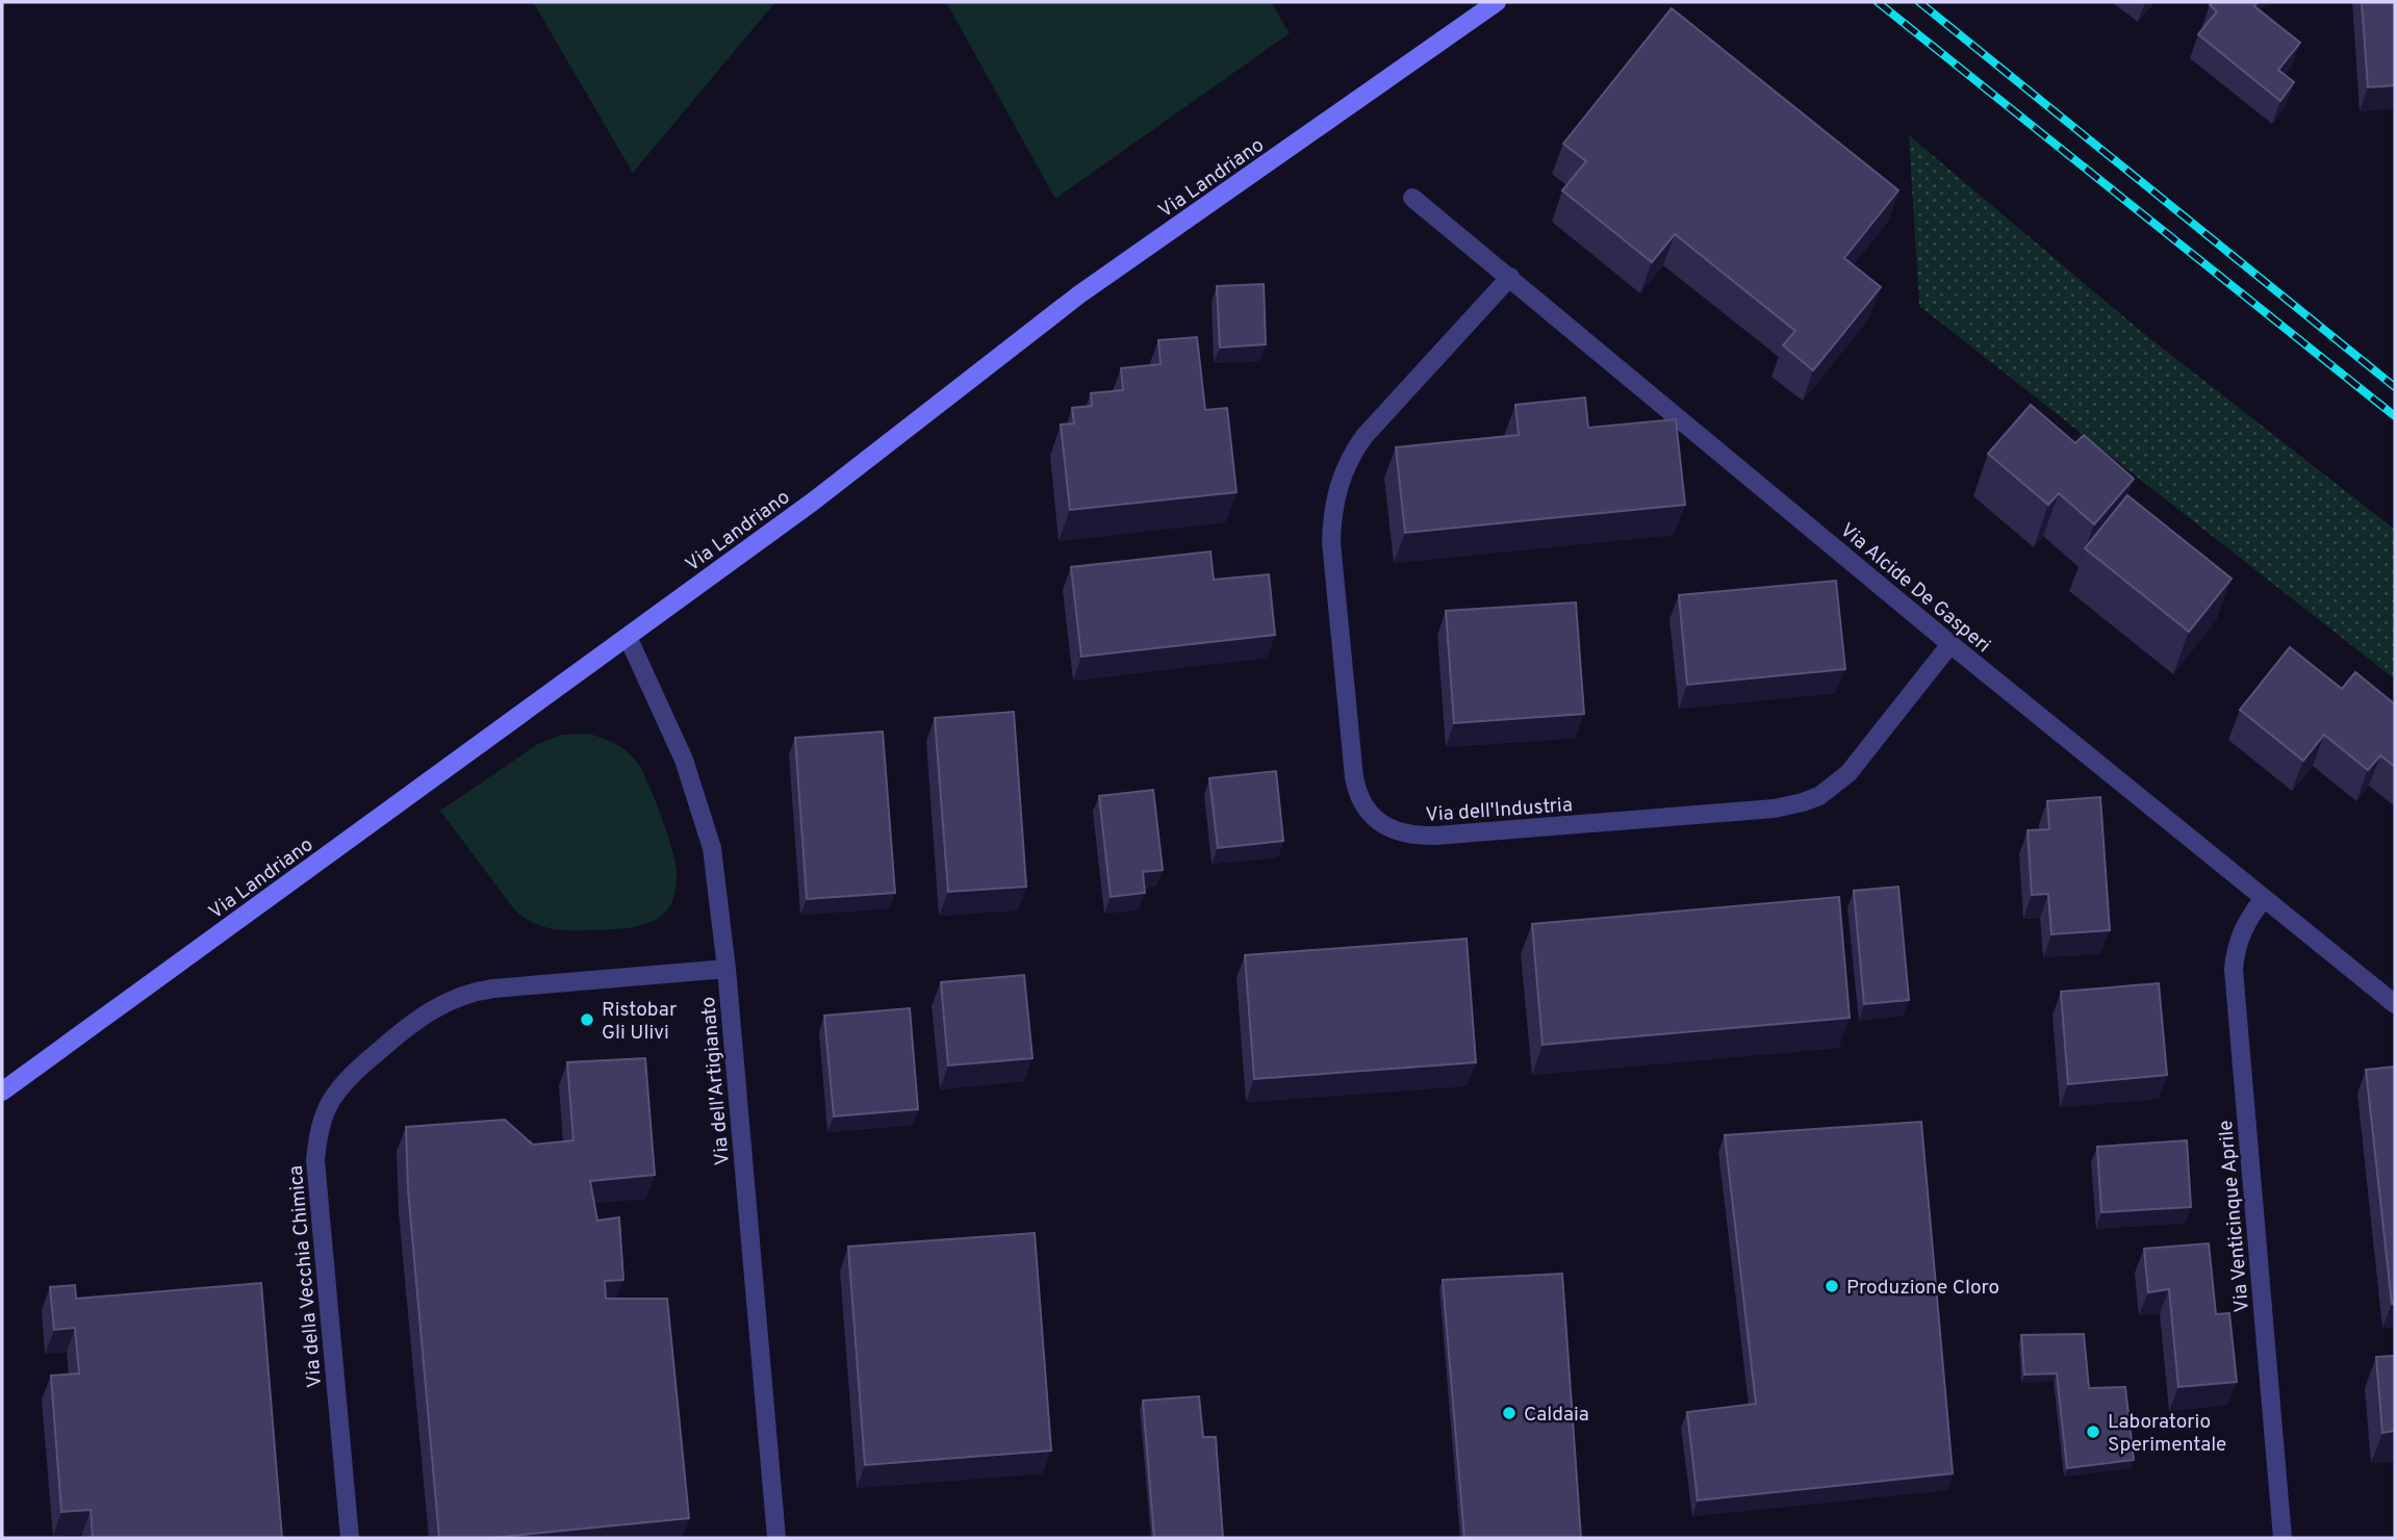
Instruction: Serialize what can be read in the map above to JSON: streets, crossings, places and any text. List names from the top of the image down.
{
  "streets": {
    "street": [
      "Via Landriano",
      "Via Alcide De Gasperi",
      "Via dell'Industria",
      "Via dell'Artigianato",
      "Via Venticinque Aprile",
      "Via della Vecchia Chimica"
    ]
  },
  "crossings": [
    ["Via Landriano", "Via dell'Artigianato"],
    ["Via Alcide De Gasperi", "Via dell'Industria"],
    ["Via Alcide De Gasperi", "Via Venticinque Aprile"],
    ["Via dell'Artigianato", "Via della Vecchia Chimica"]
  ],
  "places": [
    "Ristobar Gli Ulivi",
    "Produzione Cloro",
    "Caldaia",
    "Laboratorio Sperimentale"
  ]
}
